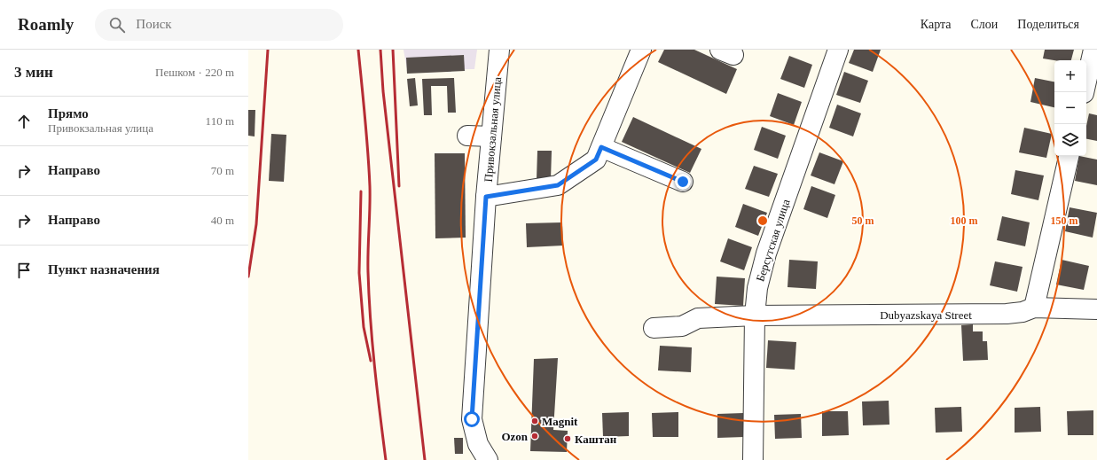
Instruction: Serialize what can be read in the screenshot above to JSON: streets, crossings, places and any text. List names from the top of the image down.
{
  "streets": {
    "street": ["Привокзальная улица", "Берсутская улица", "Dubyazskaya Street"]
  },
  "crossings": [
    ["Берсутская улица", "Dubyazskaya Street"]
  ],
  "places": ["Magnit", "Ozon", "Каштан"],
  "page": {
    "header": "Roamly",
    "search": "Поиск",
    "nav": ["Карта", "Слои", "Поделиться"],
    "heading": ["3 мин", "Пешком · 220 m"],
    "map_buttons": ["+", "−"],
    "list": [
      ["Прямо", "Привокзальная улица", "110 m"],
      ["Направо", "70 m"],
      ["Направо", "40 m"],
      "Пункт назначения"
    ]
  },
  "rings": ["50 m", "100 m", "150 m"]
}
